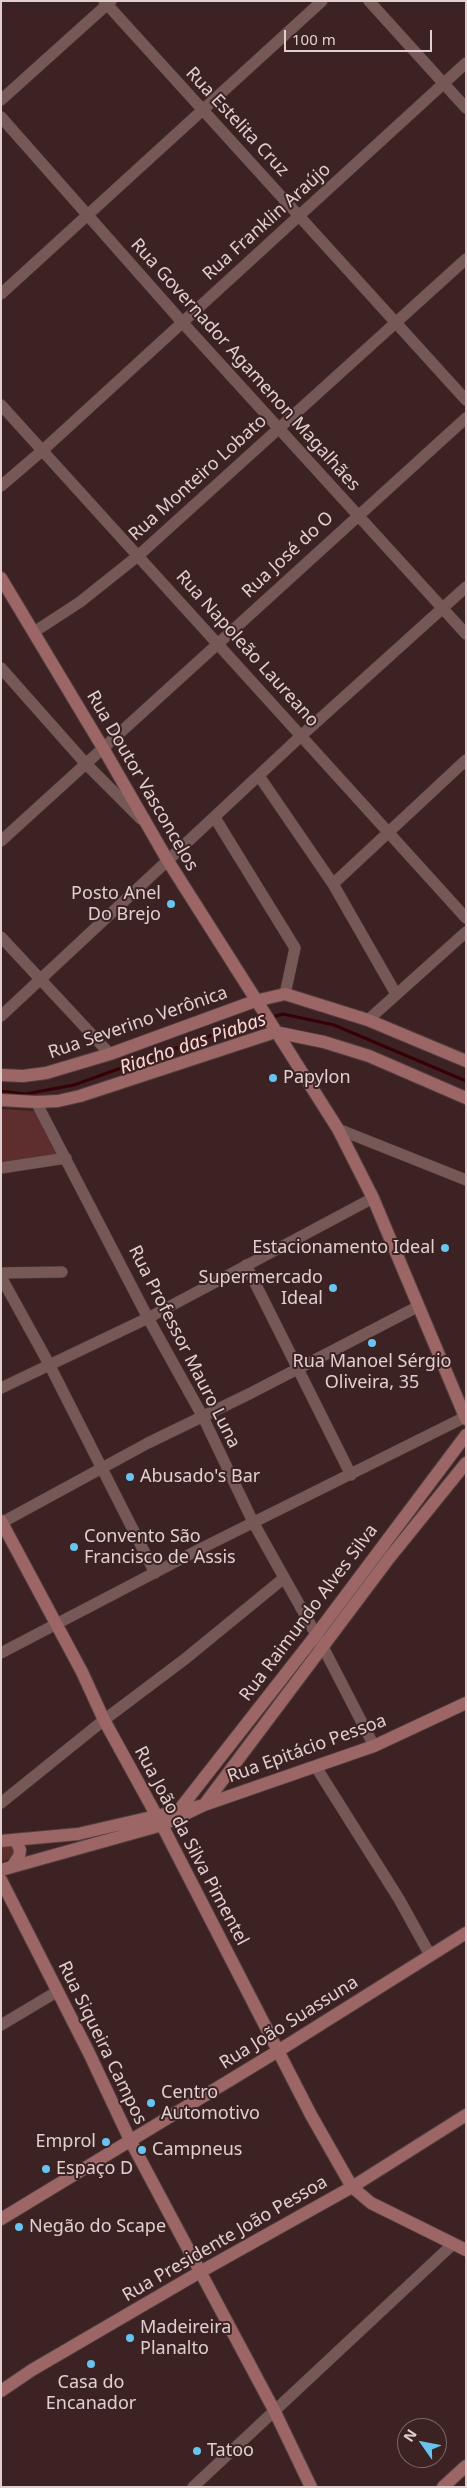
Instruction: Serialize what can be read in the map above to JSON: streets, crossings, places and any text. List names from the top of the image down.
{
  "streets": {
    "main road": [
      "Rua Doutor Vasconcelos",
      "Rua Severino Verônica",
      "Rua Raimundo Alves Silva",
      "Rua Epitácio Pessoa",
      "Rua João da Silva Pimentel",
      "Rua João Suassuna",
      "Rua Siqueira Campos",
      "Rua Presidente João Pessoa"
    ],
    "street": [
      "Rua Estelita Cruz",
      "Rua Franklin Araújo",
      "Rua Governador Agamenon Magalhães",
      "Rua Monteiro Lobato",
      "Rua José do O",
      "Rua Napoleão Laureano",
      "Rua Professor Mauro Luna"
    ]
  },
  "crossings": [
    ["Rua Estelita Cruz", "Rua Franklin Araújo"],
    ["Rua Estelita Cruz", "Rua Monteiro Lobato"],
    ["Rua Franklin Araújo", "Rua Governador Agamenon Magalhães"],
    ["Rua Franklin Araújo", "Rua Napoleão Laureano"],
    ["Rua Governador Agamenon Magalhães", "Rua Monteiro Lobato"],
    ["Rua Governador Agamenon Magalhães", "Rua José do O"],
    ["Rua Monteiro Lobato", "Rua Napoleão Laureano"],
    ["Rua Monteiro Lobato", "Rua Doutor Vasconcelos"],
    ["Rua José do O", "Rua Napoleão Laureano"],
    ["Rua José do O", "Rua Doutor Vasconcelos"],
    ["Rua Doutor Vasconcelos", "Rua Severino Verônica"],
    ["Rua Professor Mauro Luna", "Rua Raimundo Alves Silva"],
    ["Rua Raimundo Alves Silva", "Rua Epitácio Pessoa"],
    ["Rua Epitácio Pessoa", "Rua João da Silva Pimentel"],
    ["Rua João da Silva Pimentel", "Rua João Suassuna"],
    ["Rua João da Silva Pimentel", "Rua Presidente João Pessoa"],
    ["Rua João Suassuna", "Rua Siqueira Campos"],
    ["Rua Siqueira Campos", "Rua Presidente João Pessoa"]
  ],
  "water": ["Riacho das Piabas"],
  "places": [
    "Posto Anel Do Brejo",
    "Papylon",
    "Estacionamento Ideal",
    "Supermercado Ideal",
    "Rua Manoel Sérgio Oliveira, 35",
    "Abusado's Bar",
    "Convento São Francisco de Assis",
    "Centro Automotivo",
    "Emprol",
    "Campneus",
    "Espaço D",
    "Negão do Scape",
    "Madeireira Planalto",
    "Casa do Encanador",
    "Tatoo"
  ],
  "scale_bar": "100 m",
  "north": "top left"
}
